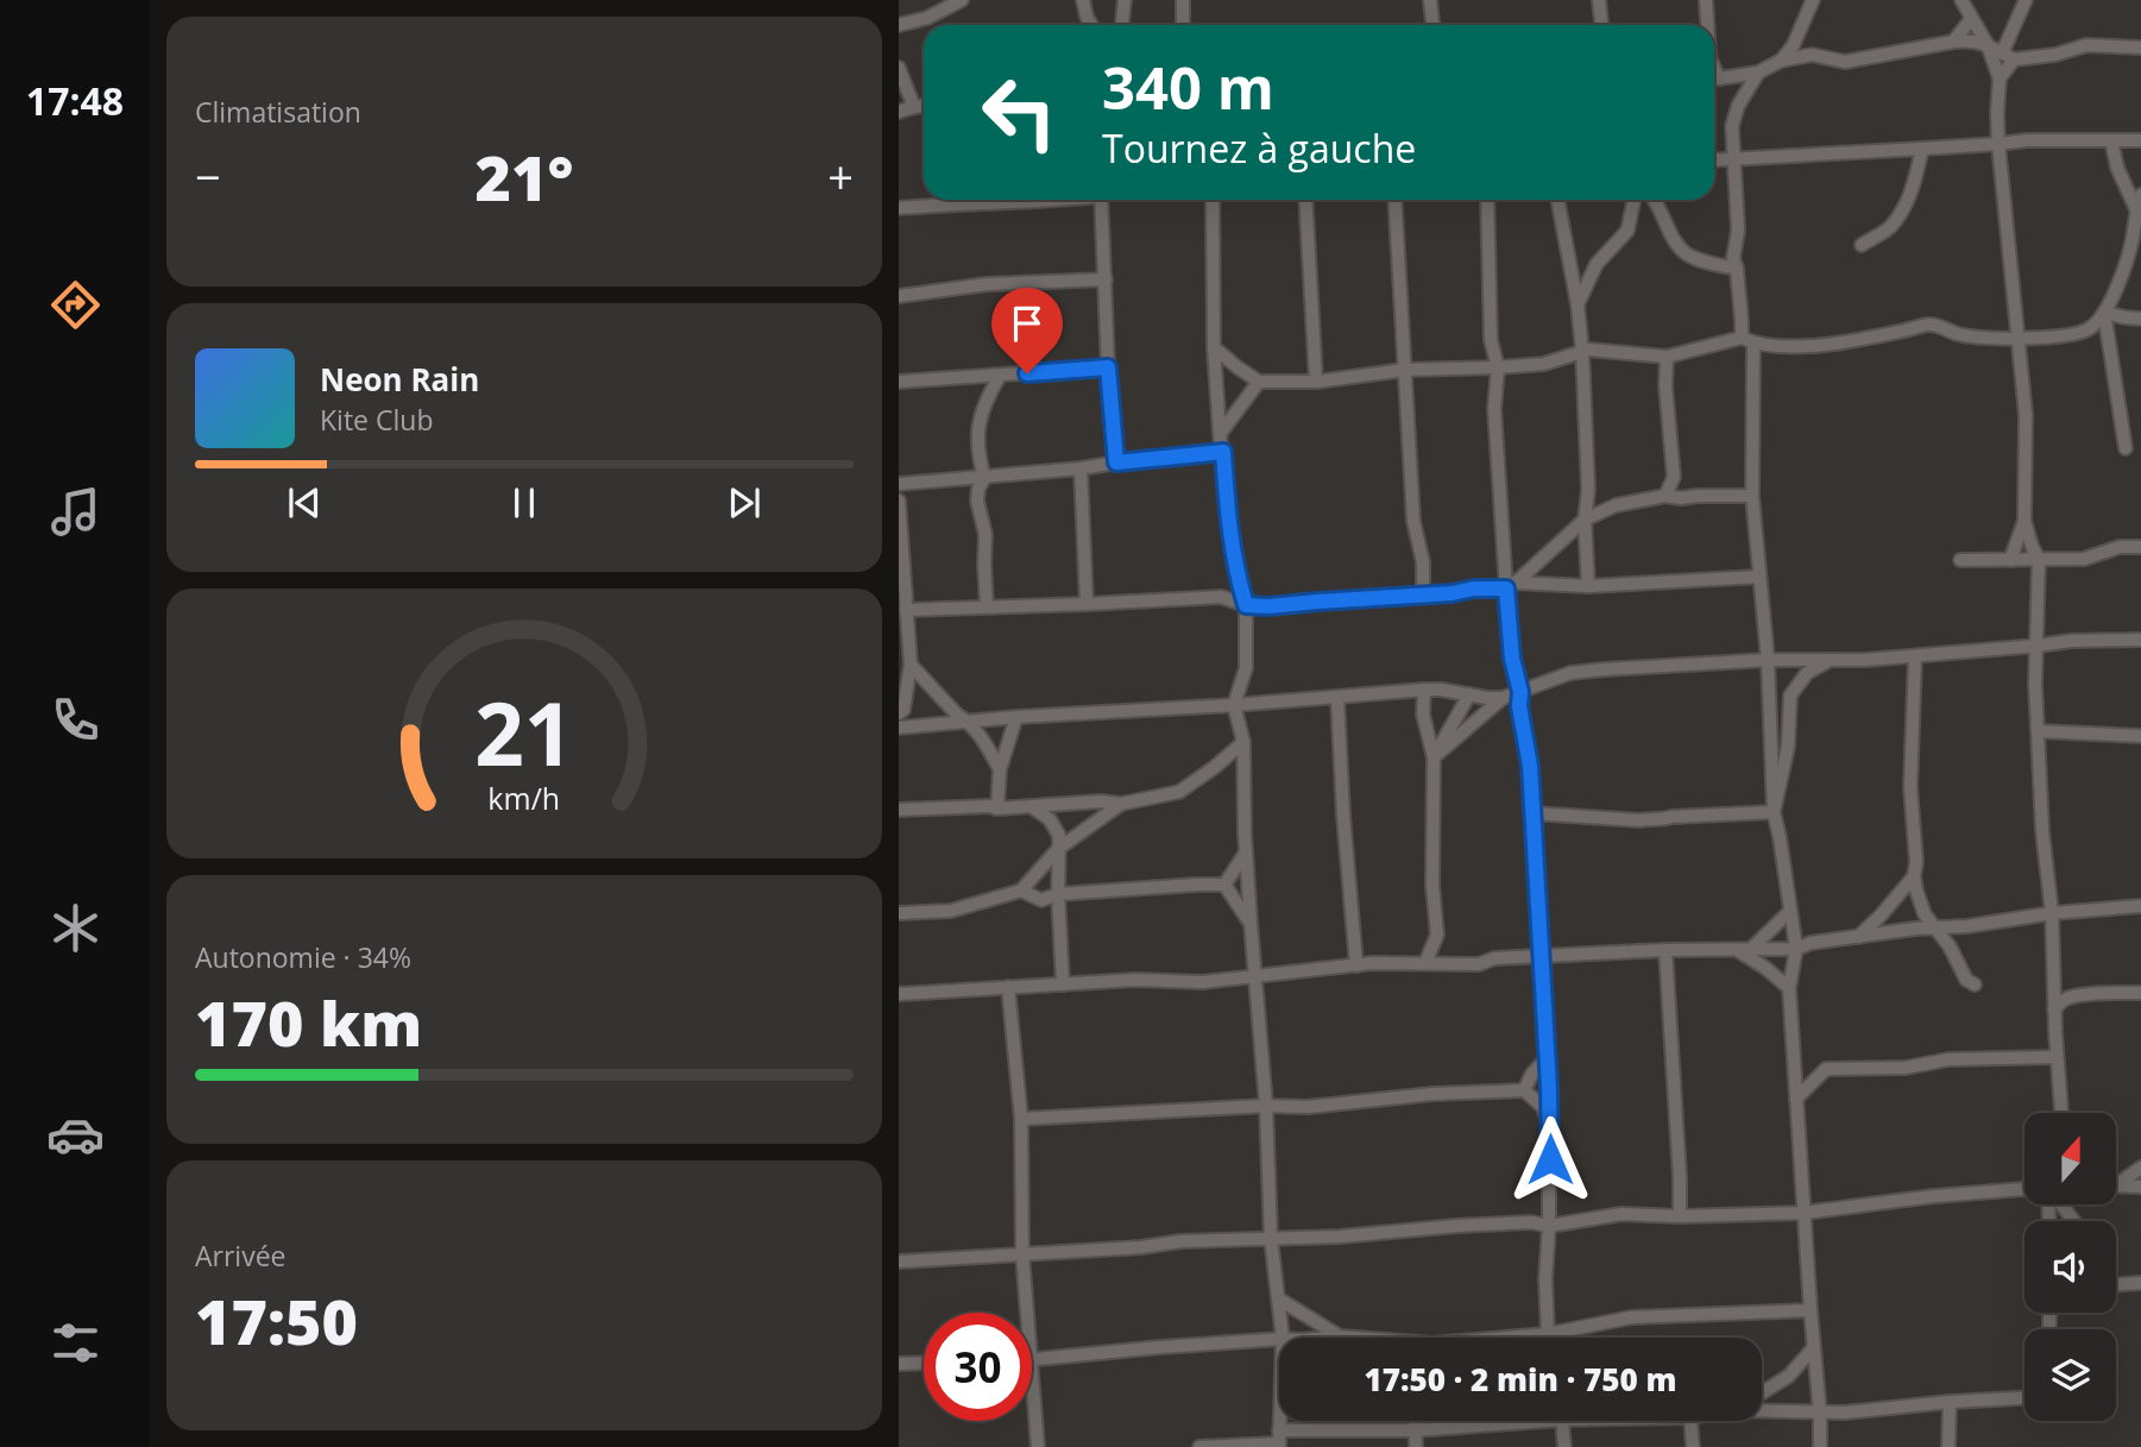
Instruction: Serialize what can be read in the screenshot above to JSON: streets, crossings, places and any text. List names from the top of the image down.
{
  "north": "top",
  "page": {
    "tabs": "17:48",
    "tile": [
      "Climatisation",
      ["Autonomie · 34%", "170 km"],
      ["Arrivée", "17:50"]
    ],
    "turn": ["340 m", "Tournez à gauche"],
    "heat": ["−", "21°", "+"],
    "song": ["Neon Rain", "Kite Club"],
    "limit": "30",
    "trip": "17:50 · 2 min · 750 m",
    "gauge": ["21", "km/h"]
  }
}
